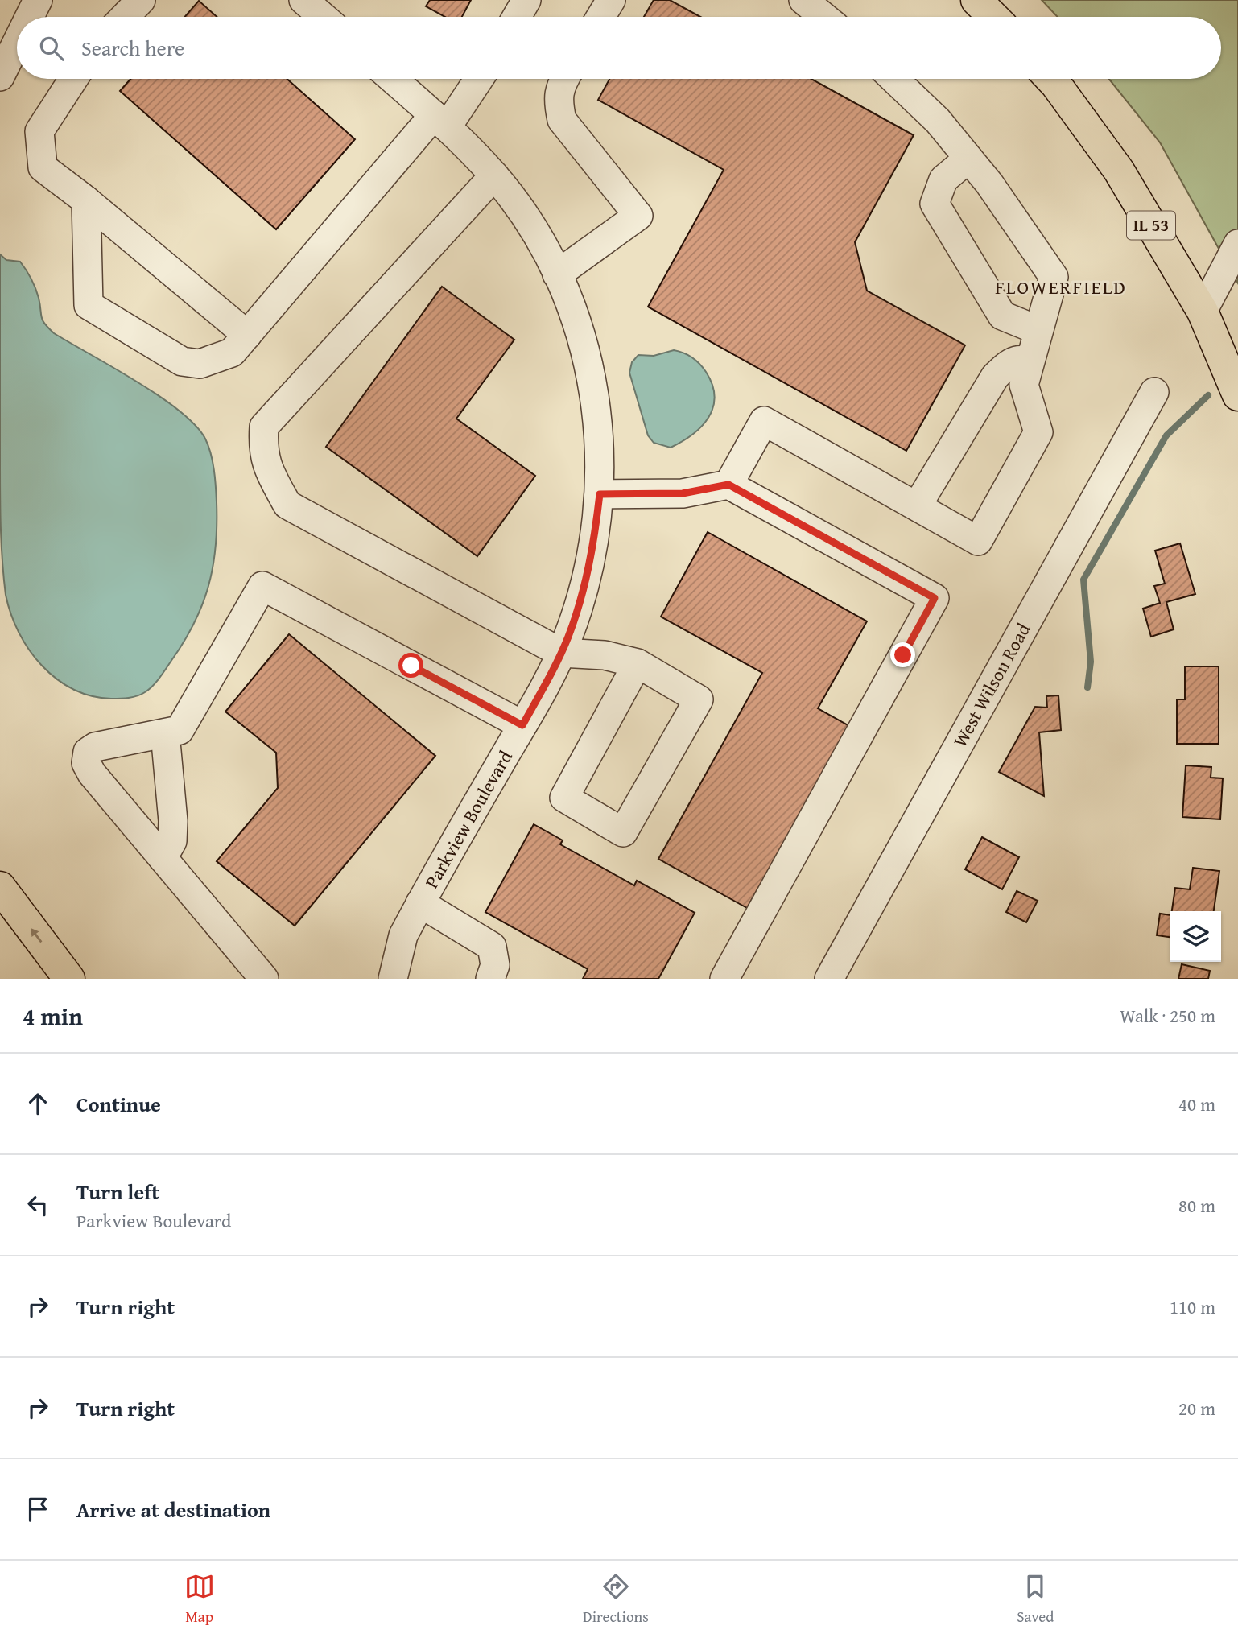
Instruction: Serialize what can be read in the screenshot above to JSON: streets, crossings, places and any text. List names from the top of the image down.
{
  "streets": {
    "main road": ["IL 53"],
    "street": ["West Wilson Road", "Parkview Boulevard"]
  },
  "districts": ["FLOWERFIELD"],
  "page": {
    "search": "Search here",
    "heading": ["4 min", "Walk · 250 m"],
    "list": [
      ["Continue", "40 m"],
      ["Turn left", "Parkview Boulevard", "80 m"],
      ["Turn right", "110 m"],
      ["Turn right", "20 m"],
      "Arrive at destination"
    ],
    "nav": ["Map", "Directions", "Saved"]
  }
}
